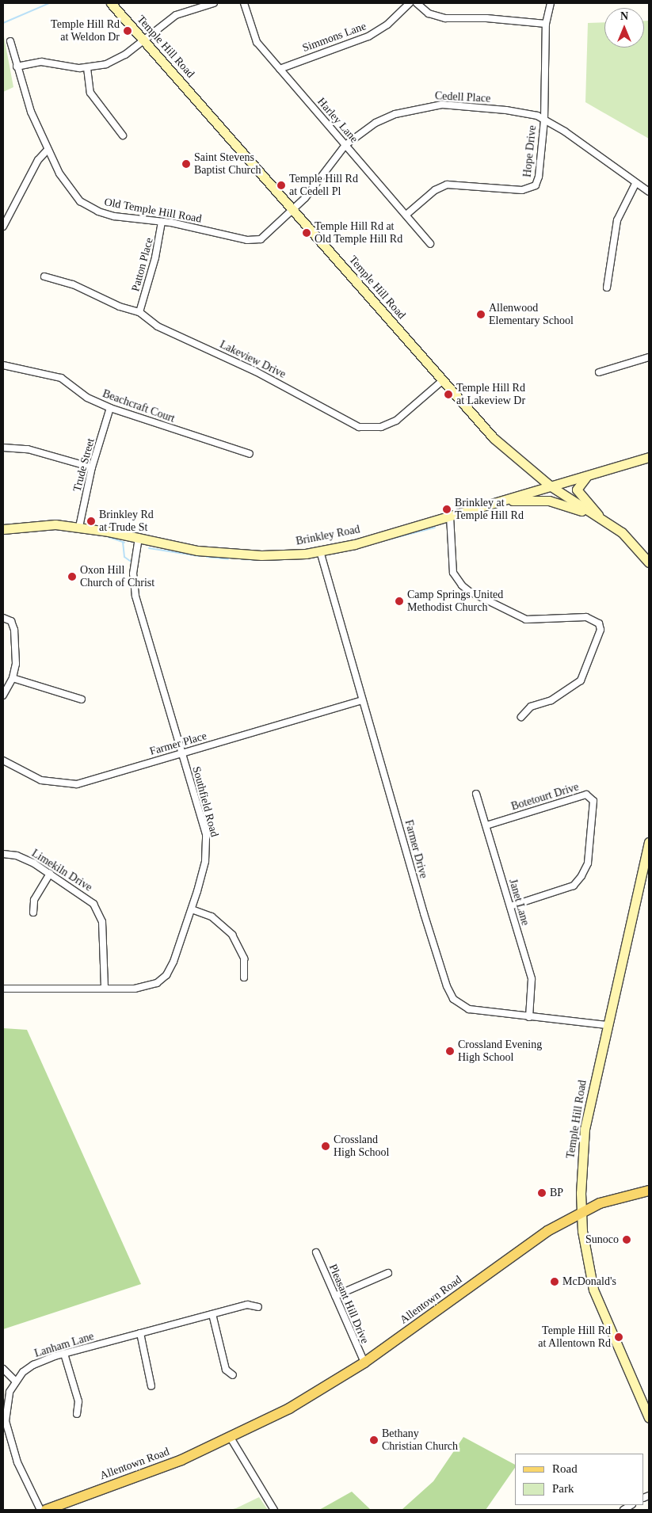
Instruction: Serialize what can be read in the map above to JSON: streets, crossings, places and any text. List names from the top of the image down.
{
  "streets": {
    "main road": ["Temple Hill Road", "Brinkley Road", "Allentown Road"],
    "street": [
      "Simmons Lane",
      "Cedell Place",
      "Harley Lane",
      "Hope Drive",
      "Old Temple Hill Road",
      "Patton Place",
      "Lakeview Drive",
      "Beachcraft Court",
      "Trude Street",
      "Farmer Place",
      "Botetourt Drive",
      "Southfield Road",
      "Farmer Drive",
      "Limekiln Drive",
      "Janet Lane",
      "Pleasant Hill Drive",
      "Lanham Lane"
    ]
  },
  "crossings": [
    ["Simmons Lane", "Harley Lane"],
    ["Temple Hill Road", "Cedell Place"],
    ["Temple Hill Road", "Old Temple Hill Road"],
    ["Temple Hill Road", "Lakeview Drive"],
    ["Temple Hill Road", "Brinkley Road"],
    ["Temple Hill Road", "Farmer Drive"],
    ["Temple Hill Road", "Allentown Road"],
    ["Cedell Place", "Harley Lane"],
    ["Cedell Place", "Hope Drive"],
    ["Cedell Place", "Old Temple Hill Road"],
    ["Harley Lane", "Hope Drive"],
    ["Old Temple Hill Road", "Patton Place"],
    ["Patton Place", "Lakeview Drive"],
    ["Beachcraft Court", "Trude Street"],
    ["Trude Street", "Brinkley Road"],
    ["Brinkley Road", "Southfield Road"],
    ["Brinkley Road", "Farmer Drive"],
    ["Farmer Place", "Southfield Road"],
    ["Farmer Place", "Farmer Drive"],
    ["Botetourt Drive", "Janet Lane"],
    ["Southfield Road", "Limekiln Drive"],
    ["Farmer Drive", "Janet Lane"],
    ["Allentown Road", "Pleasant Hill Drive"]
  ],
  "places": [
    "Temple Hill Rd at Weldon Dr",
    "Saint Stevens Baptist Church",
    "Temple Hill Rd at Cedell Pl",
    "Temple Hill Rd at Old Temple Hill Rd",
    "Allenwood Elementary School",
    "Temple Hill Rd at Lakeview Dr",
    "Brinkley at Temple Hill Rd",
    "Brinkley Rd at Trude St",
    "Oxon Hill Church of Christ",
    "Camp Springs United Methodist Church",
    "Crossland Evening High School",
    "Crossland High School",
    "BP",
    "Sunoco",
    "McDonald's",
    "Temple Hill Rd at Allentown Rd",
    "Bethany Christian Church"
  ],
  "legend": ["Road", "Park"],
  "north": "top"
}
